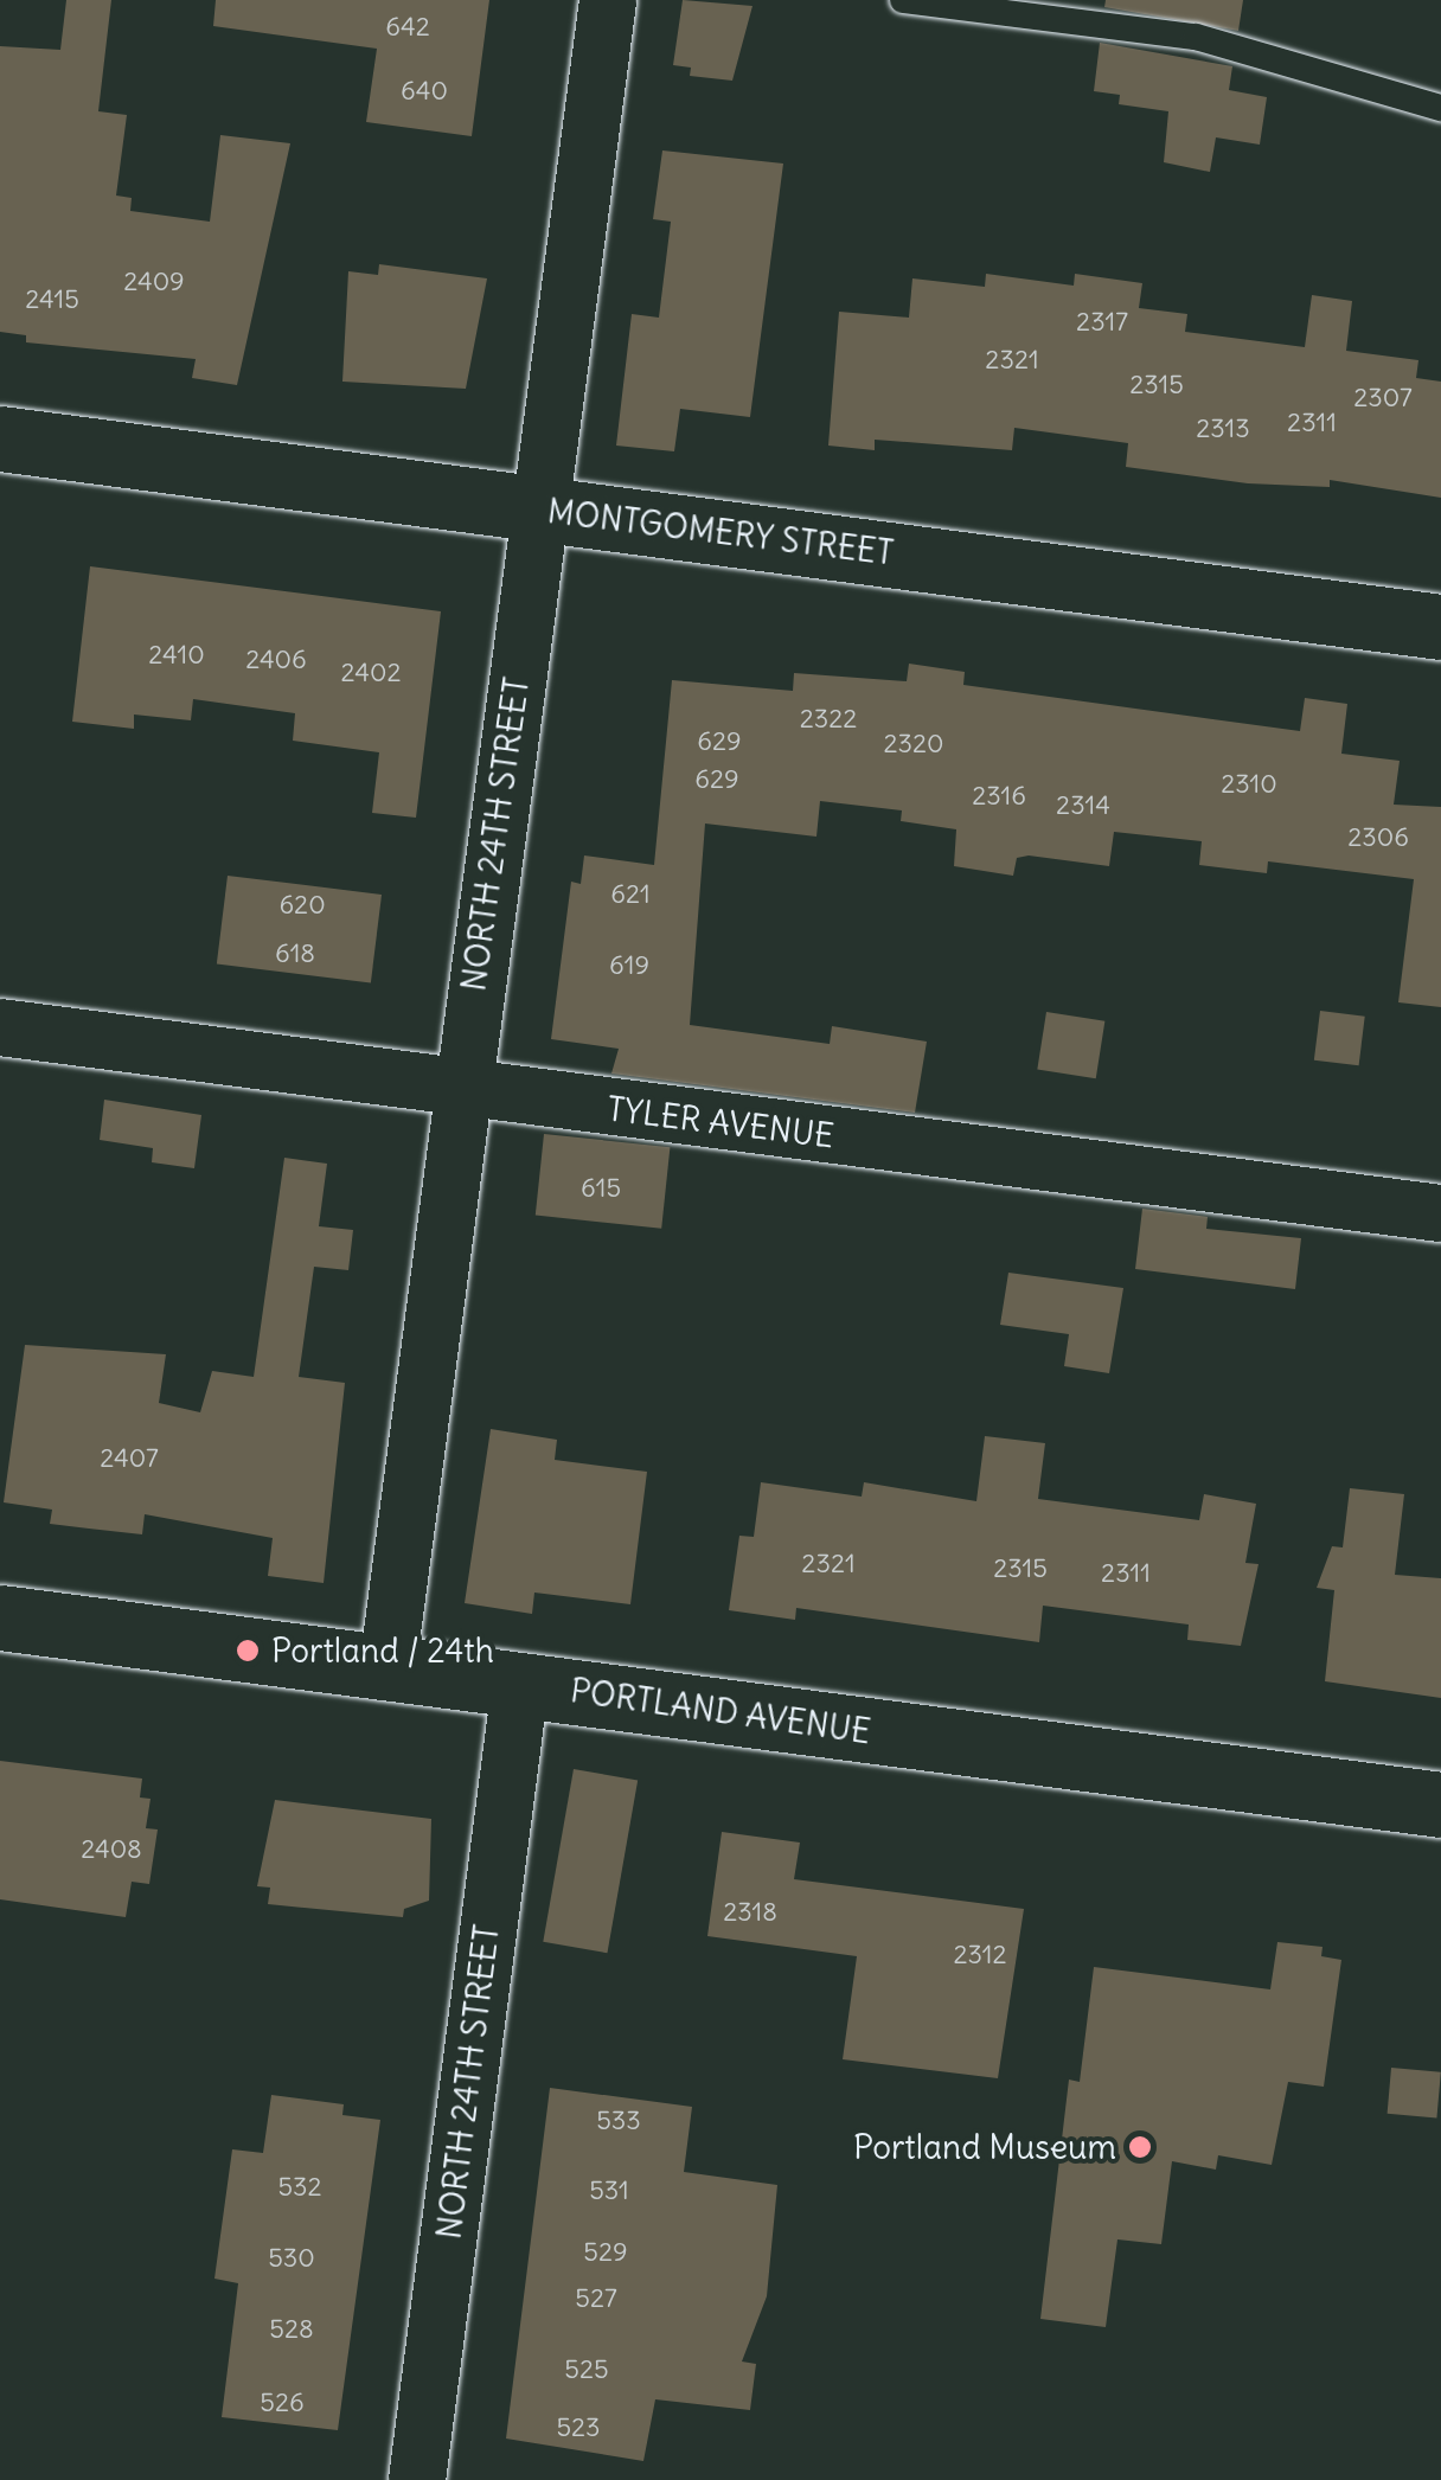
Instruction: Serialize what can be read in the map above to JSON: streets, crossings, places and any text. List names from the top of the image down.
{
  "streets": {
    "street": [
      "MONTGOMERY STREET",
      "NORTH 24TH STREET",
      "TYLER AVENUE",
      "PORTLAND AVENUE"
    ]
  },
  "crossings": [
    ["MONTGOMERY STREET", "NORTH 24TH STREET"],
    ["NORTH 24TH STREET", "TYLER AVENUE"],
    ["NORTH 24TH STREET", "PORTLAND AVENUE"]
  ],
  "places": ["Portland / 24th", "Portland Museum"],
  "house_numbers": [
    "642",
    "640",
    "2409",
    "2415",
    "2317",
    "2321",
    "2315",
    "2307",
    "2311",
    "2313",
    "2410",
    "2406",
    "2402",
    "2322",
    "629",
    "2320",
    "629",
    "2310",
    "2316",
    "2314",
    "2306",
    "621",
    "620",
    "618",
    "619",
    "615",
    "2407",
    "2321",
    "2315",
    "2311",
    "2408",
    "2318",
    "2312",
    "533",
    "532",
    "531",
    "529",
    "530",
    "527",
    "528",
    "525",
    "526",
    "523"
  ]
}
